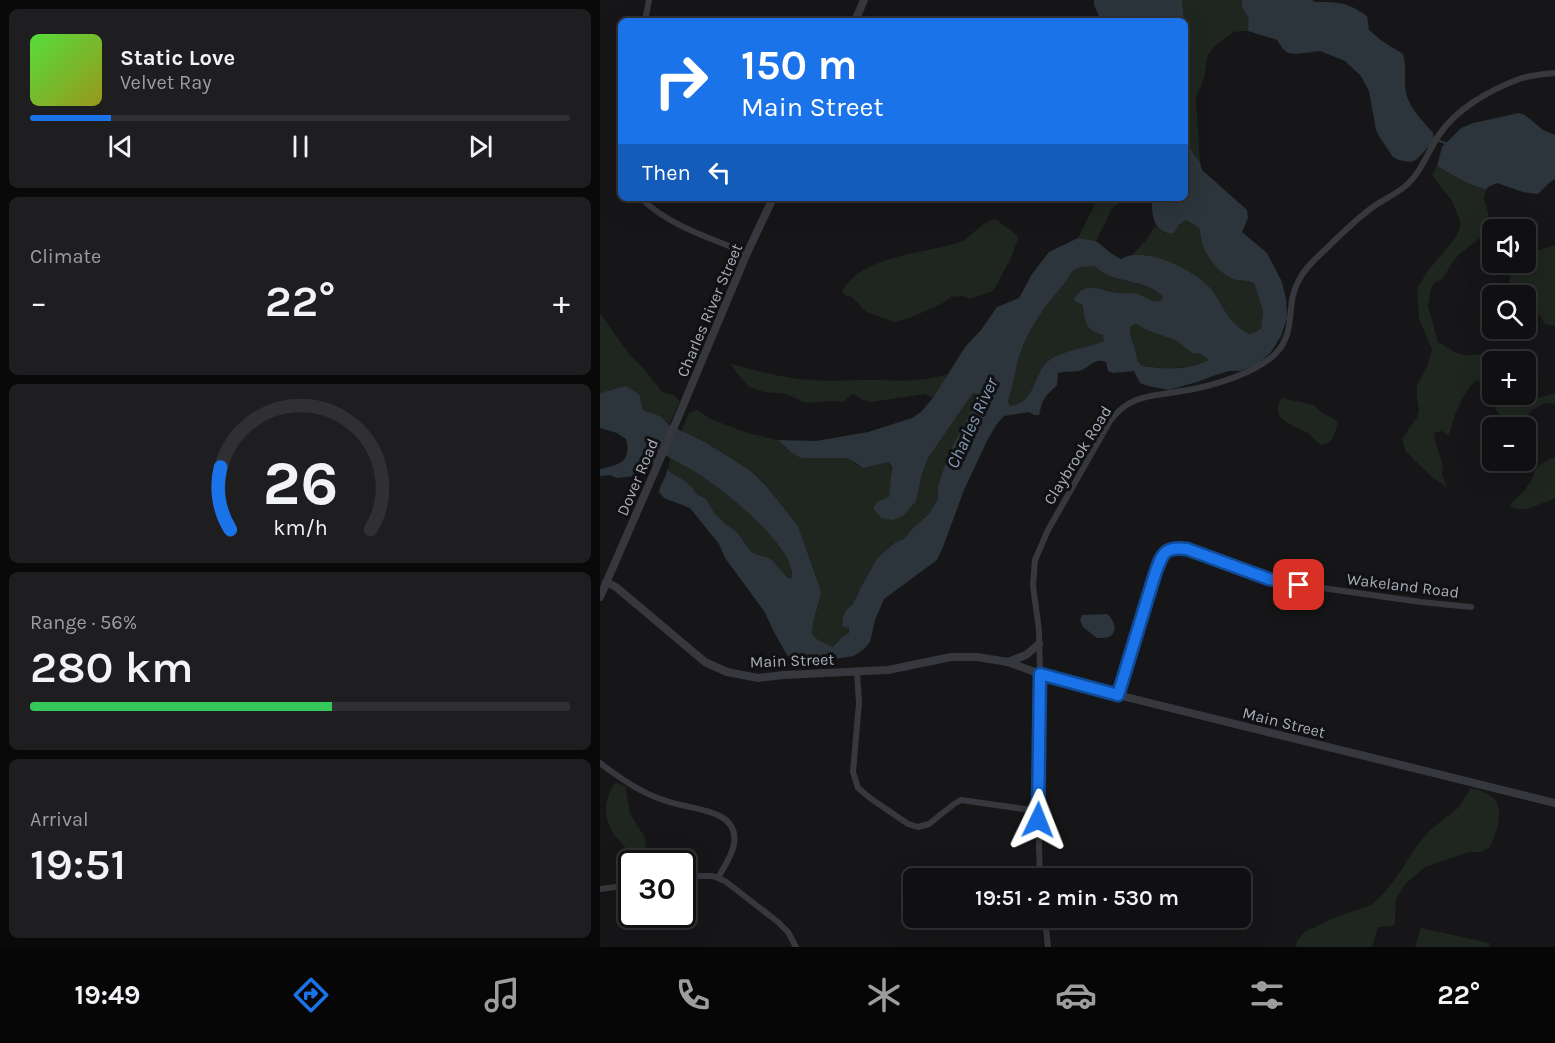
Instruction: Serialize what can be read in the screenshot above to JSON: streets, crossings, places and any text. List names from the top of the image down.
{
  "streets": {
    "street": [
      "Charles River Street",
      "Claybrook Road",
      "Dover Road",
      "Wakeland Road",
      "Main Street"
    ]
  },
  "crossings": [
    ["Charles River Street", "Dover Road"],
    ["Claybrook Road", "Main Street"],
    ["Dover Road", "Main Street"],
    ["Wakeland Road", "Main Street"]
  ],
  "water": ["Charles River"],
  "page": {
    "turn": ["150 m", "Main Street"],
    "song": ["Static Love", "Velvet Ray"],
    "then": "Then",
    "tile": [
      "Climate",
      ["Range · 56%", "280 km"],
      ["Arrival", "19:51"]
    ],
    "map_buttons": ["+", "−"],
    "heat": ["−", "22°", "+"],
    "limit": "30",
    "trip": "19:51 · 2 min · 530 m",
    "tabs": ["19:49", "22°"],
    "gauge": ["26", "km/h"]
  }
}
